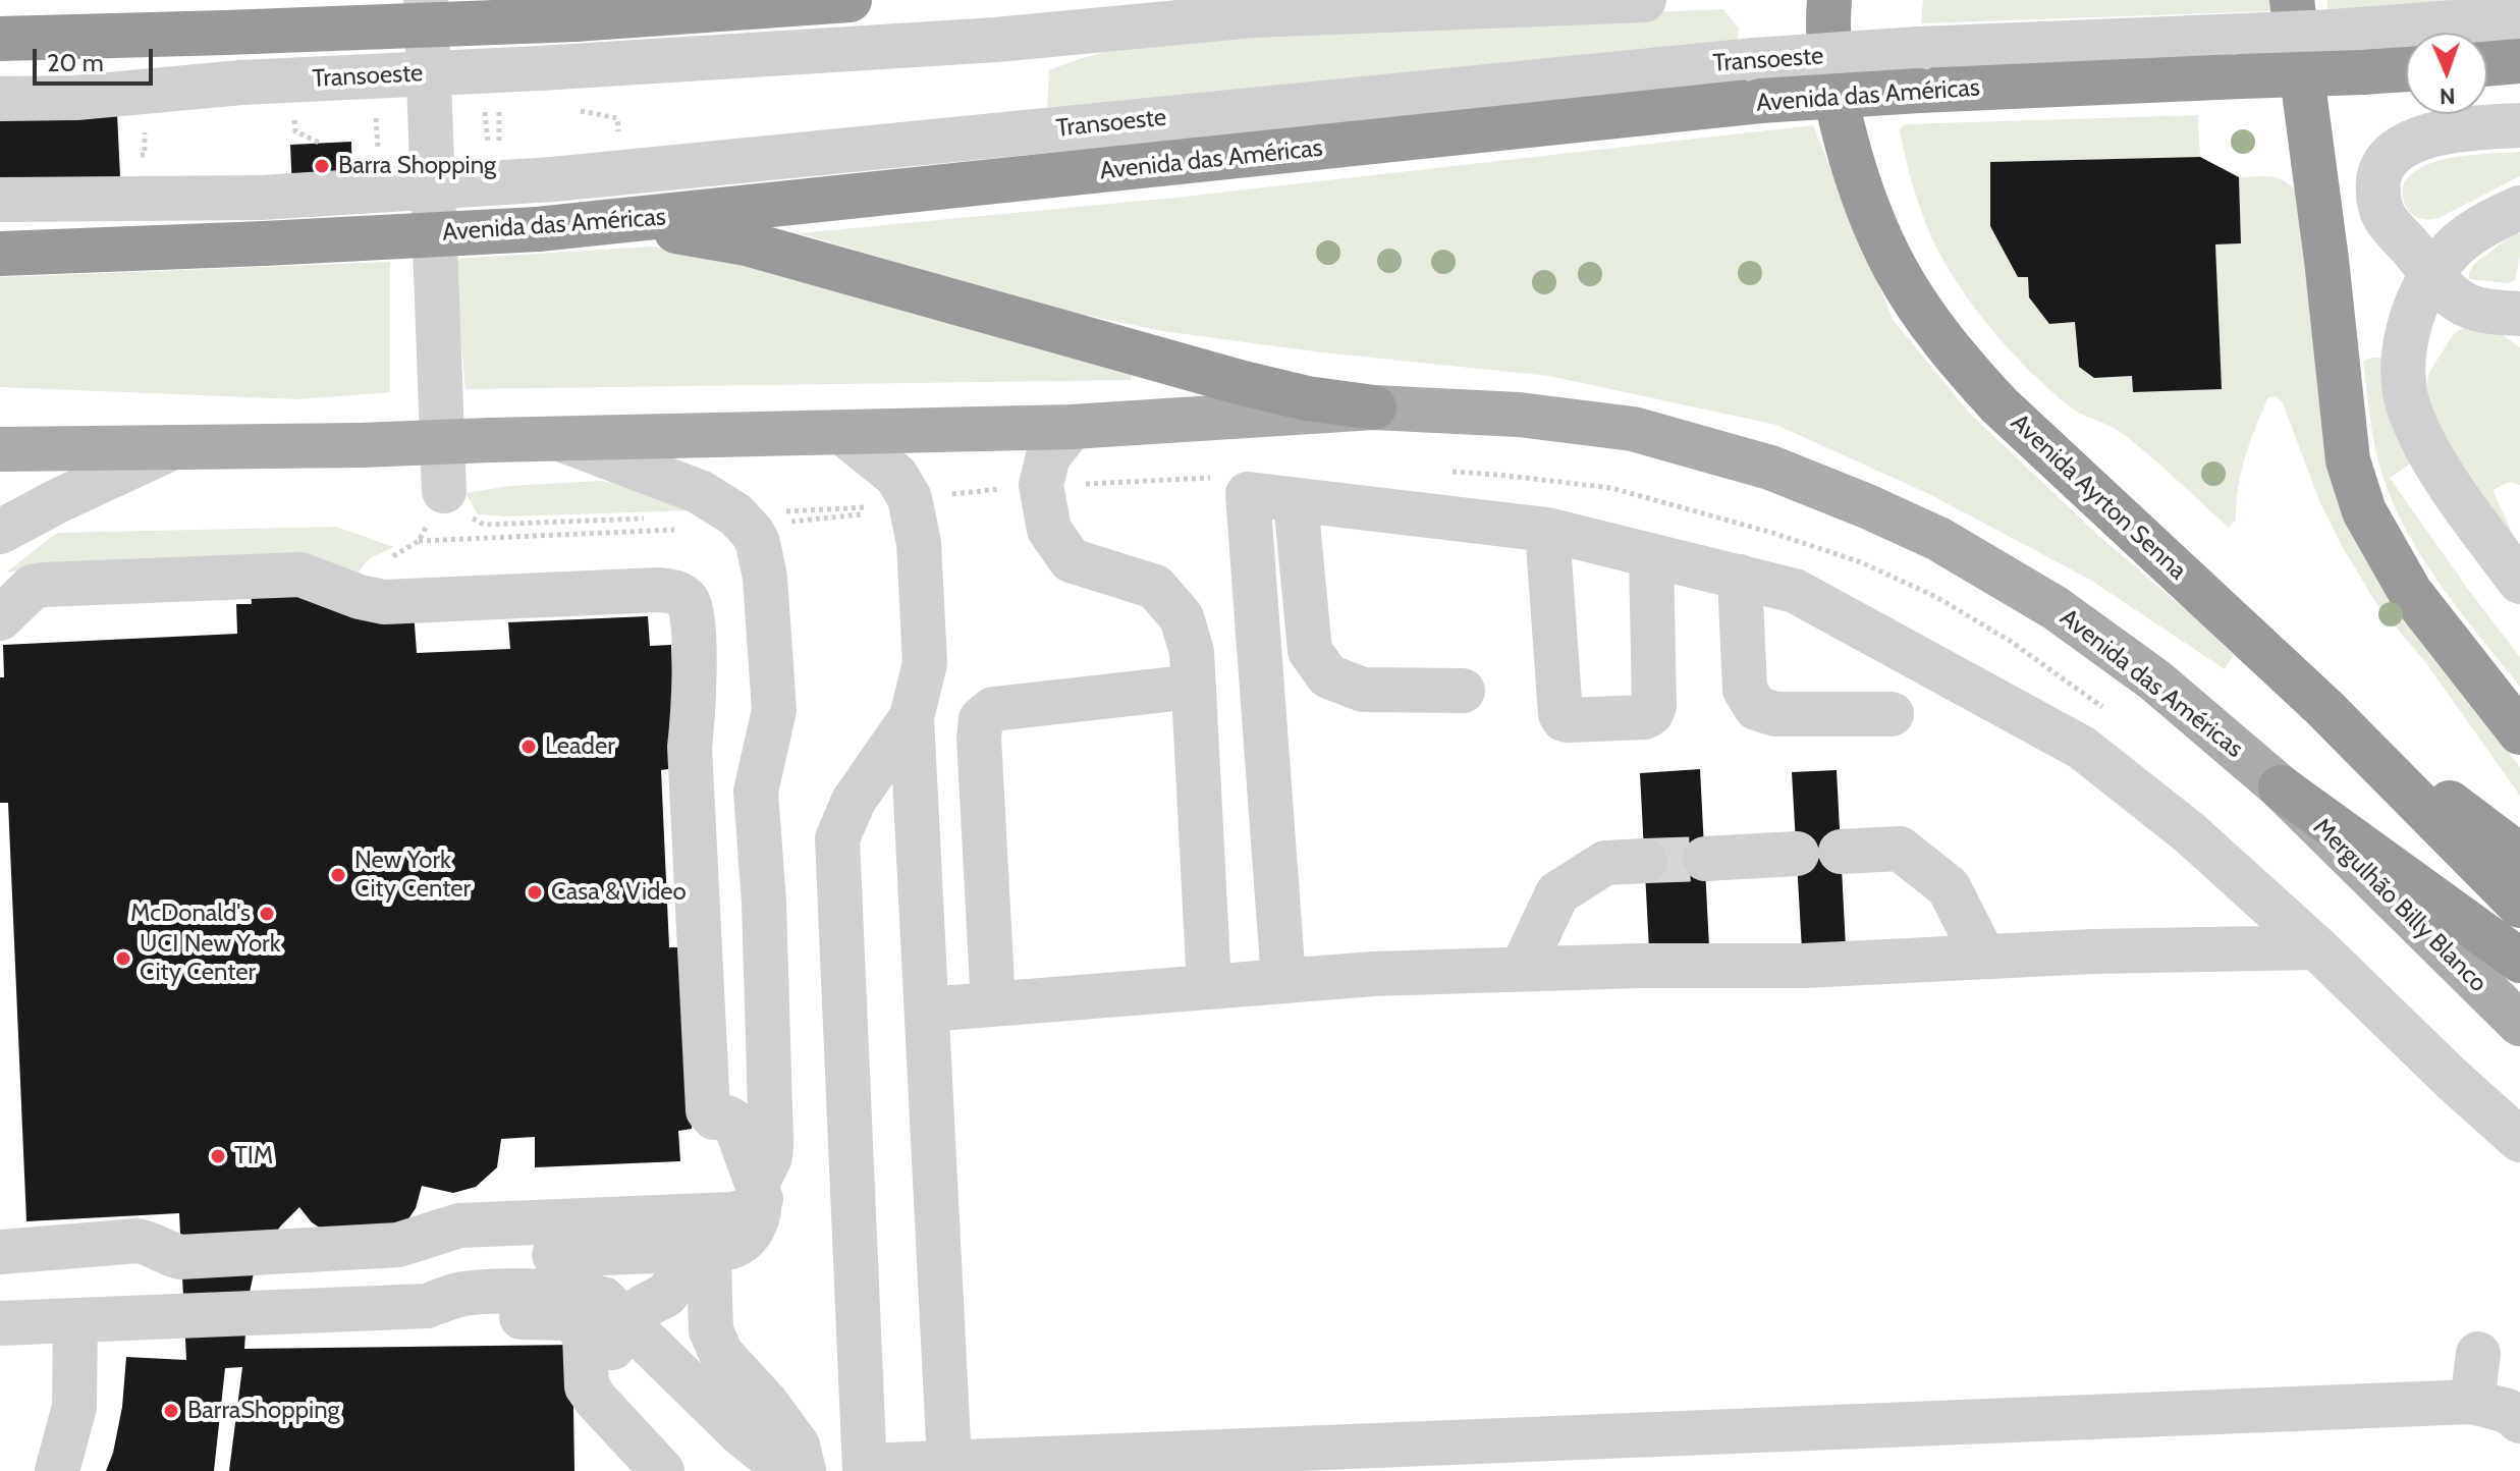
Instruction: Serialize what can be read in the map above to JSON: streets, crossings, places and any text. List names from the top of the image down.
{
  "streets": {
    "highway": ["Avenida das Américas", "Avenida Ayrton Senna"],
    "main road": ["Mergulhão Billy Blanco"],
    "street": ["Transoeste"]
  },
  "crossings": [
    ["Transoeste", "Avenida das Américas"],
    ["Avenida das Américas", "Mergulhão Billy Blanco"]
  ],
  "places": [
    "Barra Shopping",
    "Leader",
    "New York City Center",
    "Casa & Video",
    "McDonald's",
    "UCI New York City Center",
    "TIM",
    "BarraShopping"
  ],
  "scale_bar": "20 m",
  "north": "bottom"
}
